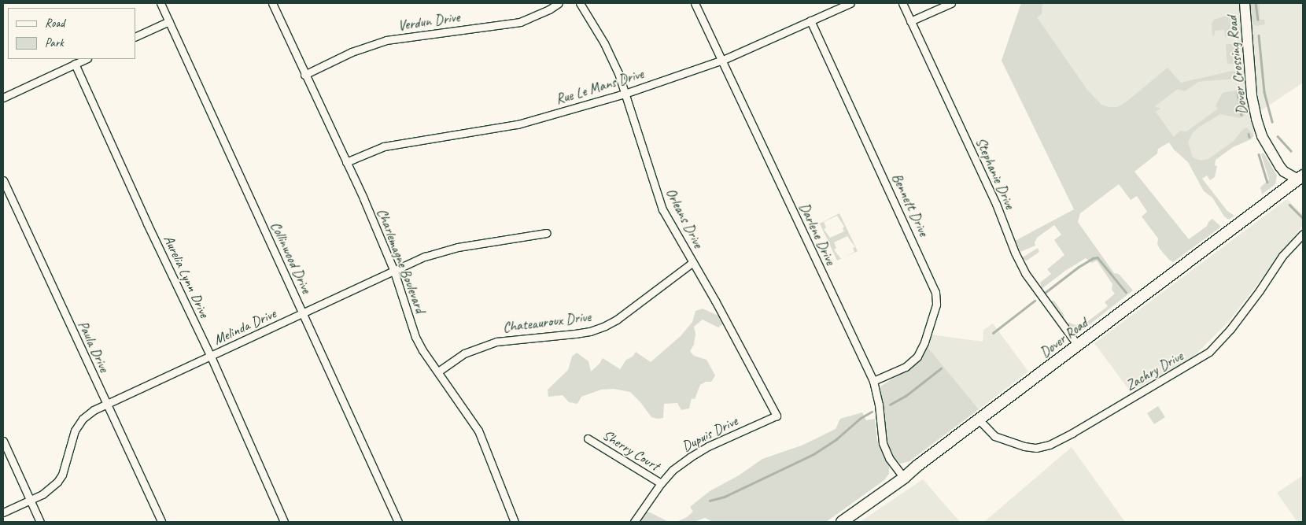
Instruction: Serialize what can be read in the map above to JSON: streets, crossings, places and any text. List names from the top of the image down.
{
  "streets": {
    "main road": ["Dover Crossing Road", "Dover Road"],
    "street": [
      "Verdun Drive",
      "Rue Le Mans Drive",
      "Stephanie Drive",
      "Bennett Drive",
      "Orleans Drive",
      "Darlene Drive",
      "Collinwood Drive",
      "Charlemagne Boulevard",
      "Aurelia Lynn Drive",
      "Chateauroux Drive",
      "Melinda Drive",
      "Paula Drive",
      "Zachry Drive",
      "Dupuis Drive",
      "Sherry Court"
    ]
  },
  "crossings": [
    ["Verdun Drive", "Charlemagne Boulevard"],
    ["Dover Crossing Road", "Dover Road"],
    ["Rue Le Mans Drive", "Bennett Drive"],
    ["Rue Le Mans Drive", "Orleans Drive"],
    ["Rue Le Mans Drive", "Darlene Drive"],
    ["Rue Le Mans Drive", "Charlemagne Boulevard"],
    ["Stephanie Drive", "Dover Road"],
    ["Bennett Drive", "Darlene Drive"],
    ["Orleans Drive", "Chateauroux Drive"],
    ["Orleans Drive", "Dupuis Drive"],
    ["Darlene Drive", "Dover Road"],
    ["Collinwood Drive", "Melinda Drive"],
    ["Charlemagne Boulevard", "Chateauroux Drive"],
    ["Charlemagne Boulevard", "Melinda Drive"],
    ["Aurelia Lynn Drive", "Melinda Drive"],
    ["Melinda Drive", "Paula Drive"],
    ["Dover Road", "Zachry Drive"],
    ["Dupuis Drive", "Sherry Court"]
  ],
  "legend": ["Road", "Park"]
}
